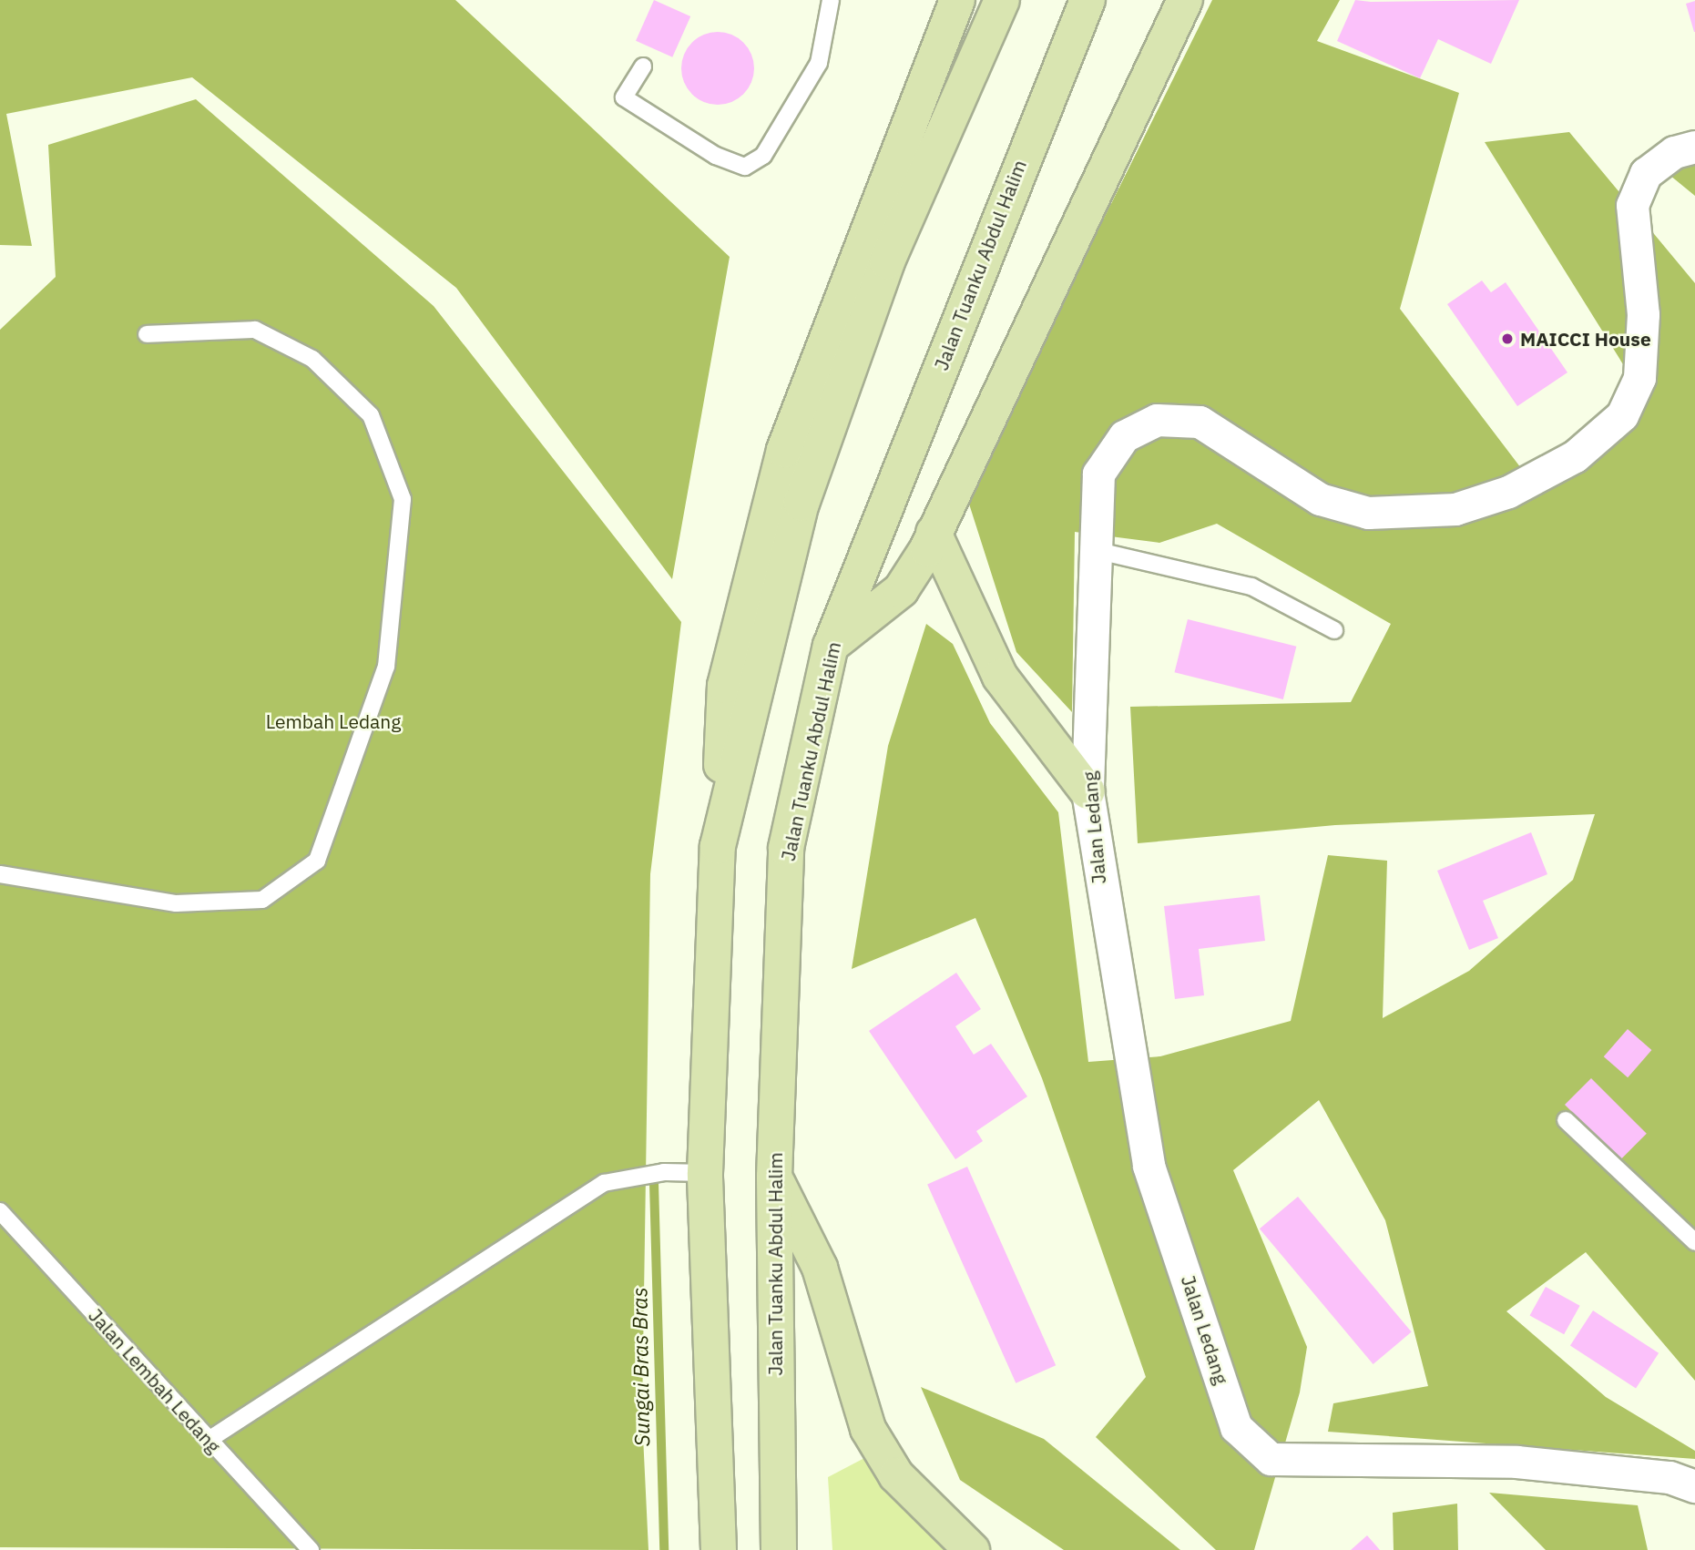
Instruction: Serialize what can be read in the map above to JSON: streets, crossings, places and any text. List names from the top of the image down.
{
  "streets": {
    "main road": ["Jalan Tuanku Abdul Halim"],
    "street": ["Jalan Ledang"],
    "lane": ["Jalan Lembah Ledang"]
  },
  "water": ["Sungai Bras Bras"],
  "parks": ["Lembah Ledang"],
  "places": ["MAICCI House"]
}
